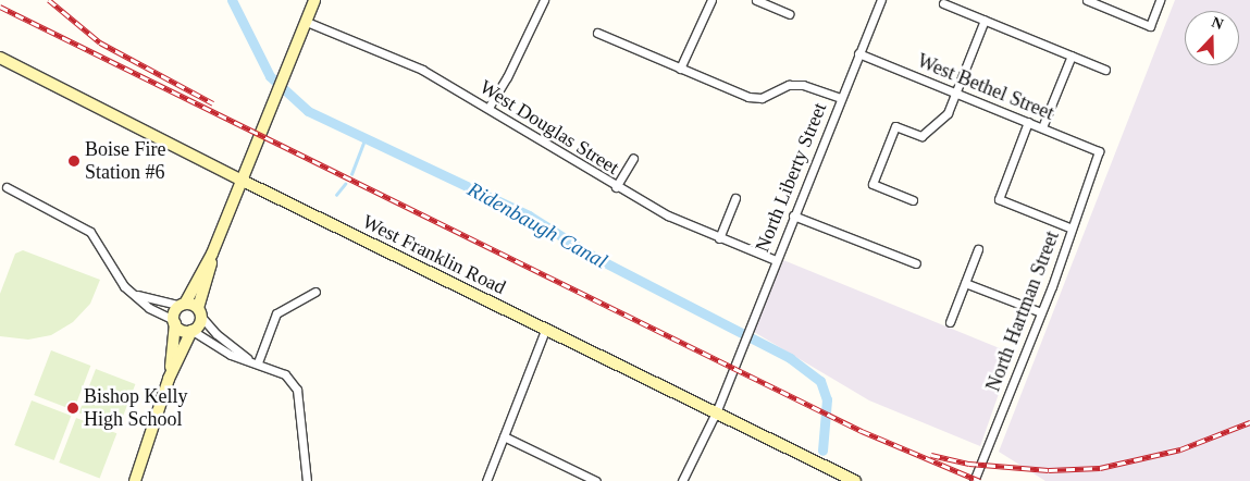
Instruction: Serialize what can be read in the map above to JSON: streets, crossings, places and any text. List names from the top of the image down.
{
  "streets": {
    "main road": ["West Franklin Road"],
    "street": [
      "West Bethel Street",
      "West Douglas Street",
      "North Liberty Street",
      "North Hartman Street"
    ]
  },
  "crossings": [
    ["West Bethel Street", "North Liberty Street"],
    ["West Bethel Street", "North Hartman Street"],
    ["West Douglas Street", "North Liberty Street"],
    ["North Liberty Street", "West Franklin Road"]
  ],
  "water": ["Ridenbaugh Canal"],
  "places": ["Boise Fire Station #6", "Bishop Kelly High School"],
  "north": "top"
}
